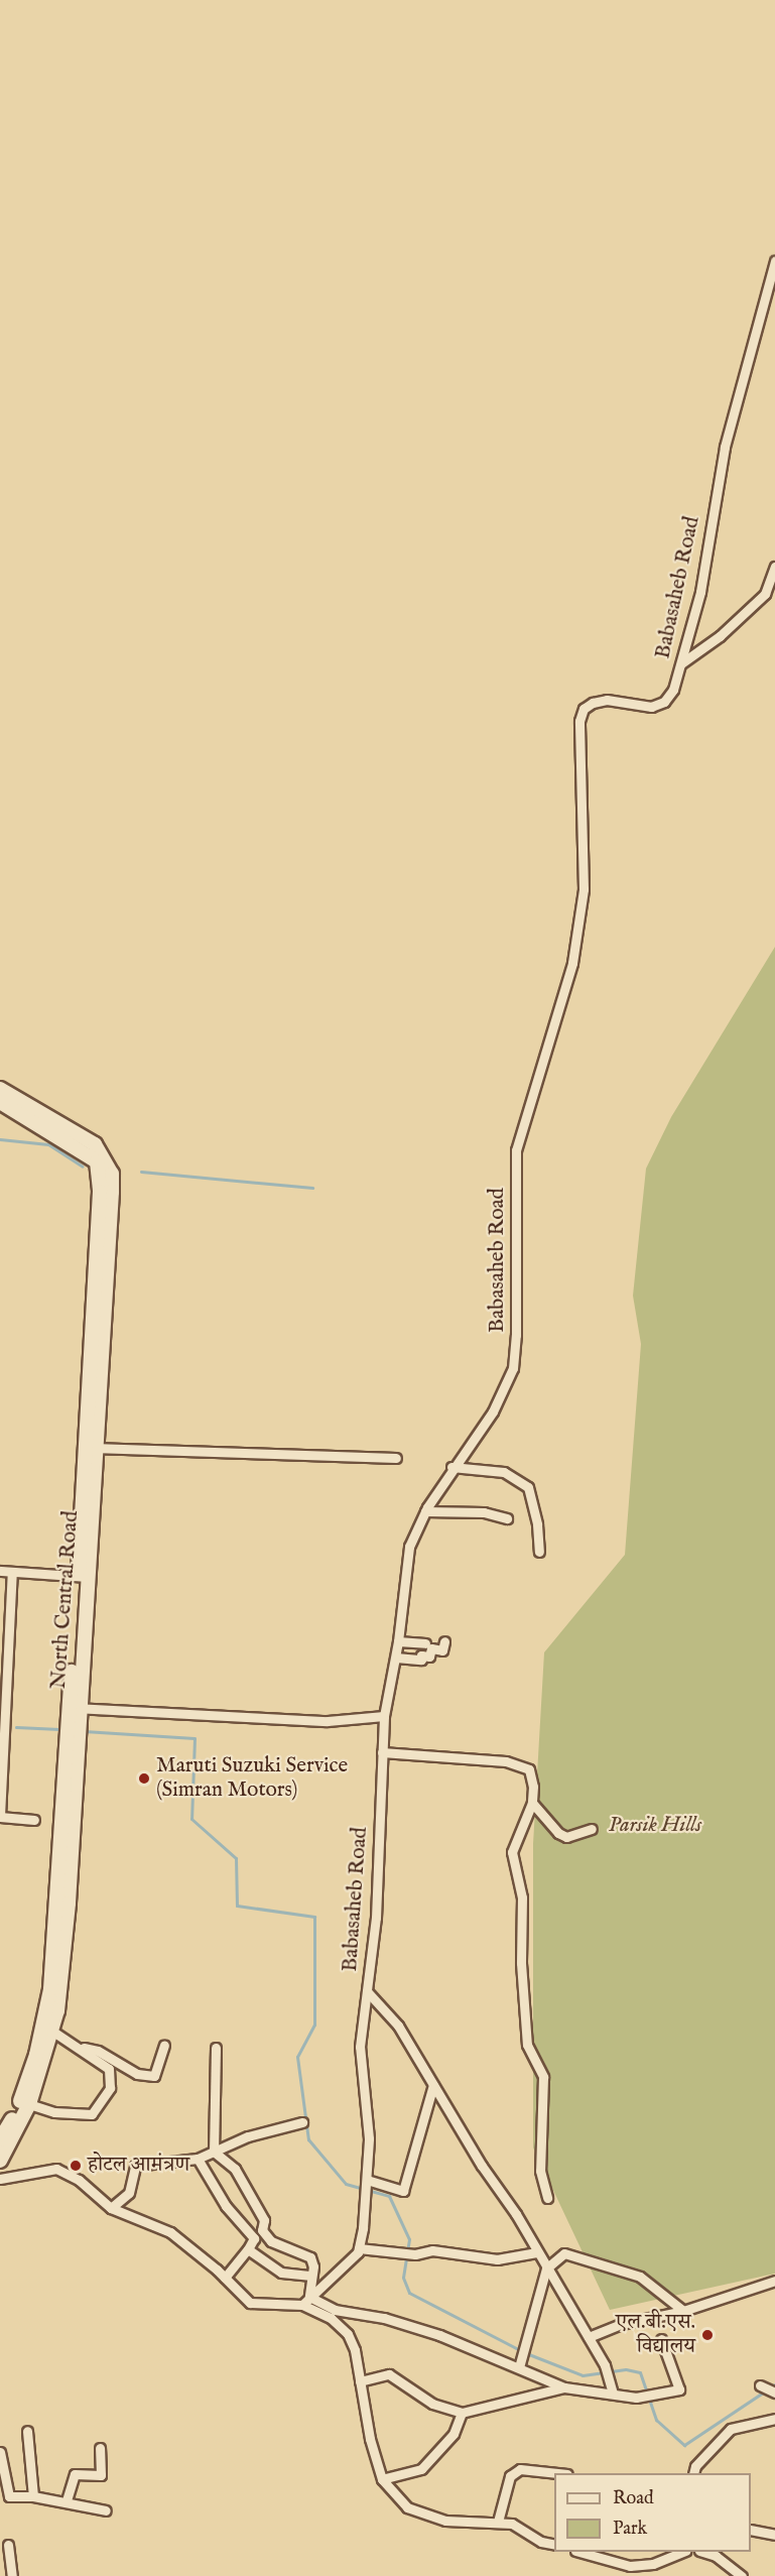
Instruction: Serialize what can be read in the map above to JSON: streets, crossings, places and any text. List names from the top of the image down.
{
  "streets": {
    "main road": ["North Central Road"],
    "street": ["Babasaheb Road"]
  },
  "parks": ["Parsik Hills"],
  "places": ["Maruti Suzuki Service (Simran Motors)", "होटल आमंत्रण", "एल.बी.एस. विद्यालय"],
  "legend": ["Road", "Park"]
}
